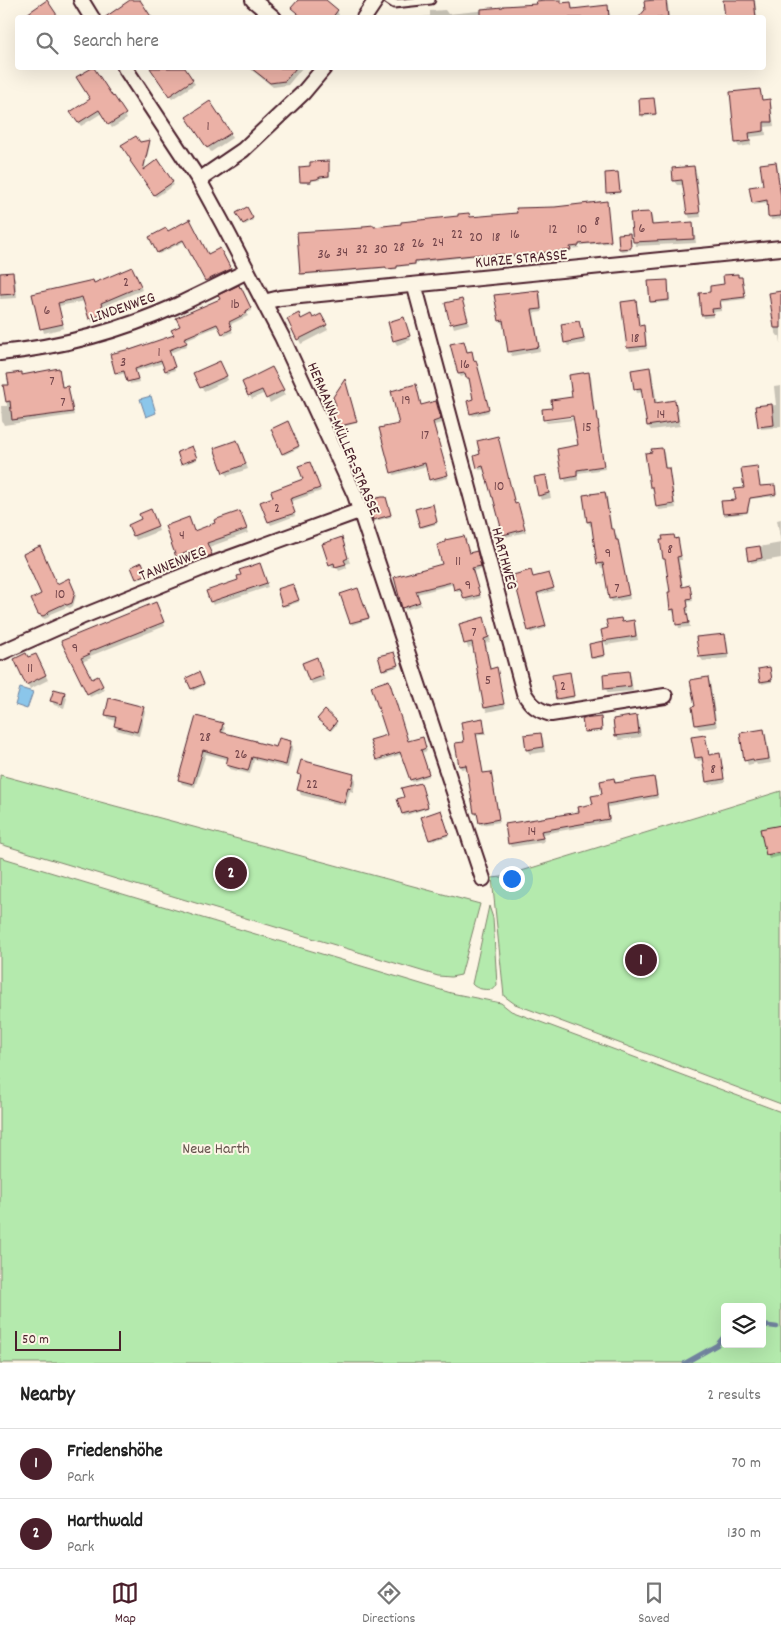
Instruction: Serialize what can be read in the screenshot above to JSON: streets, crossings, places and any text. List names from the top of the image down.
{
  "streets": {
    "street": [
      "KURZE STRASSE",
      "LINDENWEG",
      "HERMANN-MÜLLER-STRASSE",
      "HARTHWEG",
      "TANNENWEG"
    ]
  },
  "crossings": [
    ["KURZE STRASSE", "HERMANN-MÜLLER-STRASSE"],
    ["KURZE STRASSE", "HARTHWEG"],
    ["LINDENWEG", "HERMANN-MÜLLER-STRASSE"],
    ["HERMANN-MÜLLER-STRASSE", "TANNENWEG"]
  ],
  "parks": ["Neue Harth"],
  "house_numbers": [
    "1",
    "8",
    "6",
    "12",
    "10",
    "22",
    "16",
    "20",
    "18",
    "24",
    "26",
    "28",
    "32",
    "30",
    "34",
    "36",
    "2",
    "1b",
    "6",
    "18",
    "1",
    "3",
    "16",
    "7",
    "19",
    "7",
    "14",
    "15",
    "17",
    "10",
    "2",
    "4",
    "8",
    "9",
    "11",
    "9",
    "7",
    "10",
    "7",
    "9",
    "11",
    "5",
    "2",
    "28",
    "26",
    "8",
    "22",
    "14"
  ],
  "scale_bar": "50 m",
  "page": {
    "search": "Search here",
    "pins": ["2", "1"],
    "scale": "50 m",
    "heading": ["Nearby", "2 results"],
    "list": [
      {
        "mark": "1",
        "name": "Friedenshöhe",
        "note": "Park",
        "value": "70 m"
      },
      {
        "mark": "2",
        "name": "Harthwald",
        "note": "Park",
        "value": "130 m"
      }
    ],
    "nav": ["Map", "Directions", "Saved"]
  }
}
